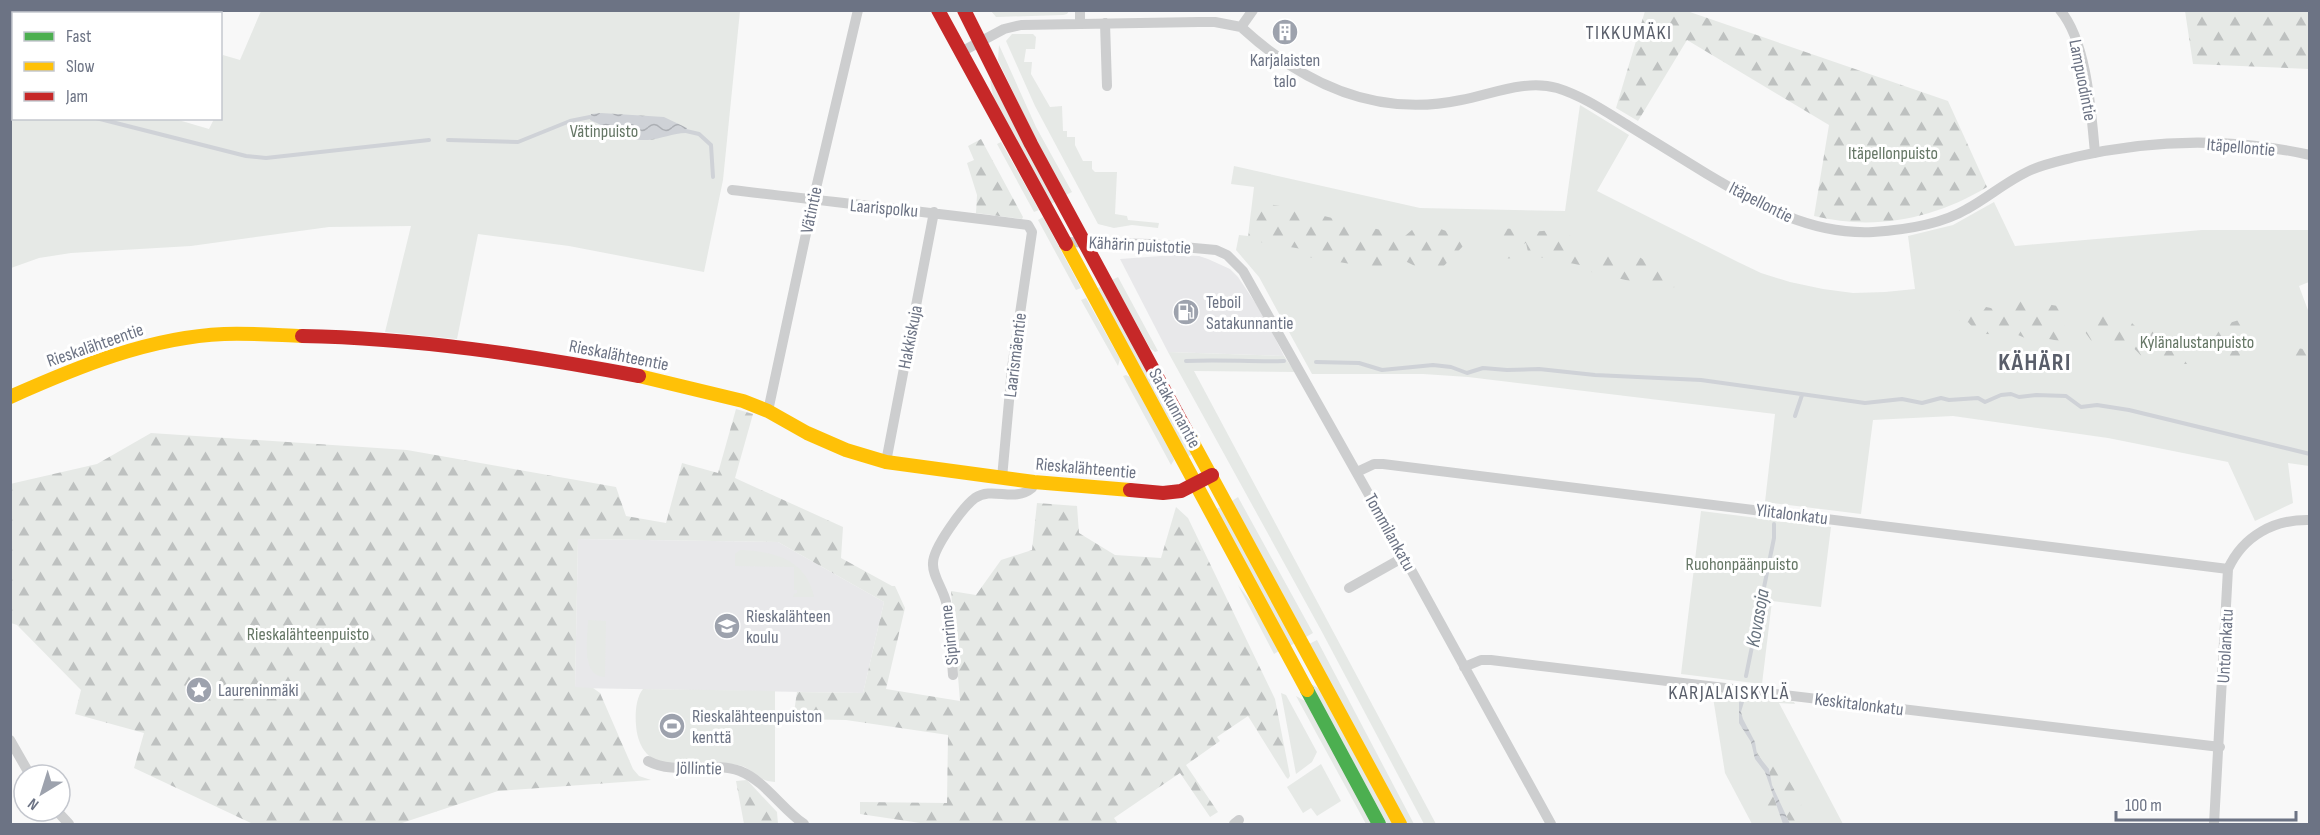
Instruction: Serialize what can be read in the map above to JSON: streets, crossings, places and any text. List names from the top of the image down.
{
  "streets": {
    "main road": ["Rieskalähteentie", "Satakunnantie"],
    "street": [
      "Lampuodintie",
      "Itäpellontie",
      "Laarispolku",
      "Vätintie",
      "Kähärin puistotie",
      "Hakkiskuja",
      "Laarismäentie",
      "Ylitalonkatu",
      "Tommilankatu",
      "Sipinrinne",
      "Untolankatu",
      "Keskitalonkatu",
      "Jöllintie"
    ]
  },
  "crossings": [
    ["Lampuodintie", "Itäpellontie"],
    ["Laarispolku", "Vätintie"],
    ["Laarispolku", "Hakkiskuja"],
    ["Laarispolku", "Laarismäentie"],
    ["Vätintie", "Rieskalähteentie"],
    ["Kähärin puistotie", "Satakunnantie"],
    ["Kähärin puistotie", "Tommilankatu"],
    ["Hakkiskuja", "Rieskalähteentie"],
    ["Rieskalähteentie", "Laarismäentie"],
    ["Rieskalähteentie", "Satakunnantie"],
    ["Rieskalähteentie", "Sipinrinne"],
    ["Ylitalonkatu", "Tommilankatu"],
    ["Ylitalonkatu", "Untolankatu"],
    ["Tommilankatu", "Keskitalonkatu"],
    ["Untolankatu", "Keskitalonkatu"]
  ],
  "districts": ["TIKKUMÄKI", "KÄHÄRI", "KARJALAISKYLÄ"],
  "water": ["Kovasoja"],
  "parks": [
    "Vätinpuisto",
    "Itäpellonpuisto",
    "Kylänalustanpuisto",
    "Ruohonpäänpuisto",
    "Rieskalähteenpuisto"
  ],
  "places": {
    "building": ["Karjalaisten talo"],
    "fuel station": ["Teboil Satakunnantie"],
    "school or university": ["Rieskalähteen koulu"],
    "place": ["Laureninmäki"],
    "sports": ["Rieskalähteenpuiston kenttä"]
  },
  "legend": ["Fast", "Slow", "Jam"],
  "scale_bar": "100 m",
  "north": "bottom left"
}
